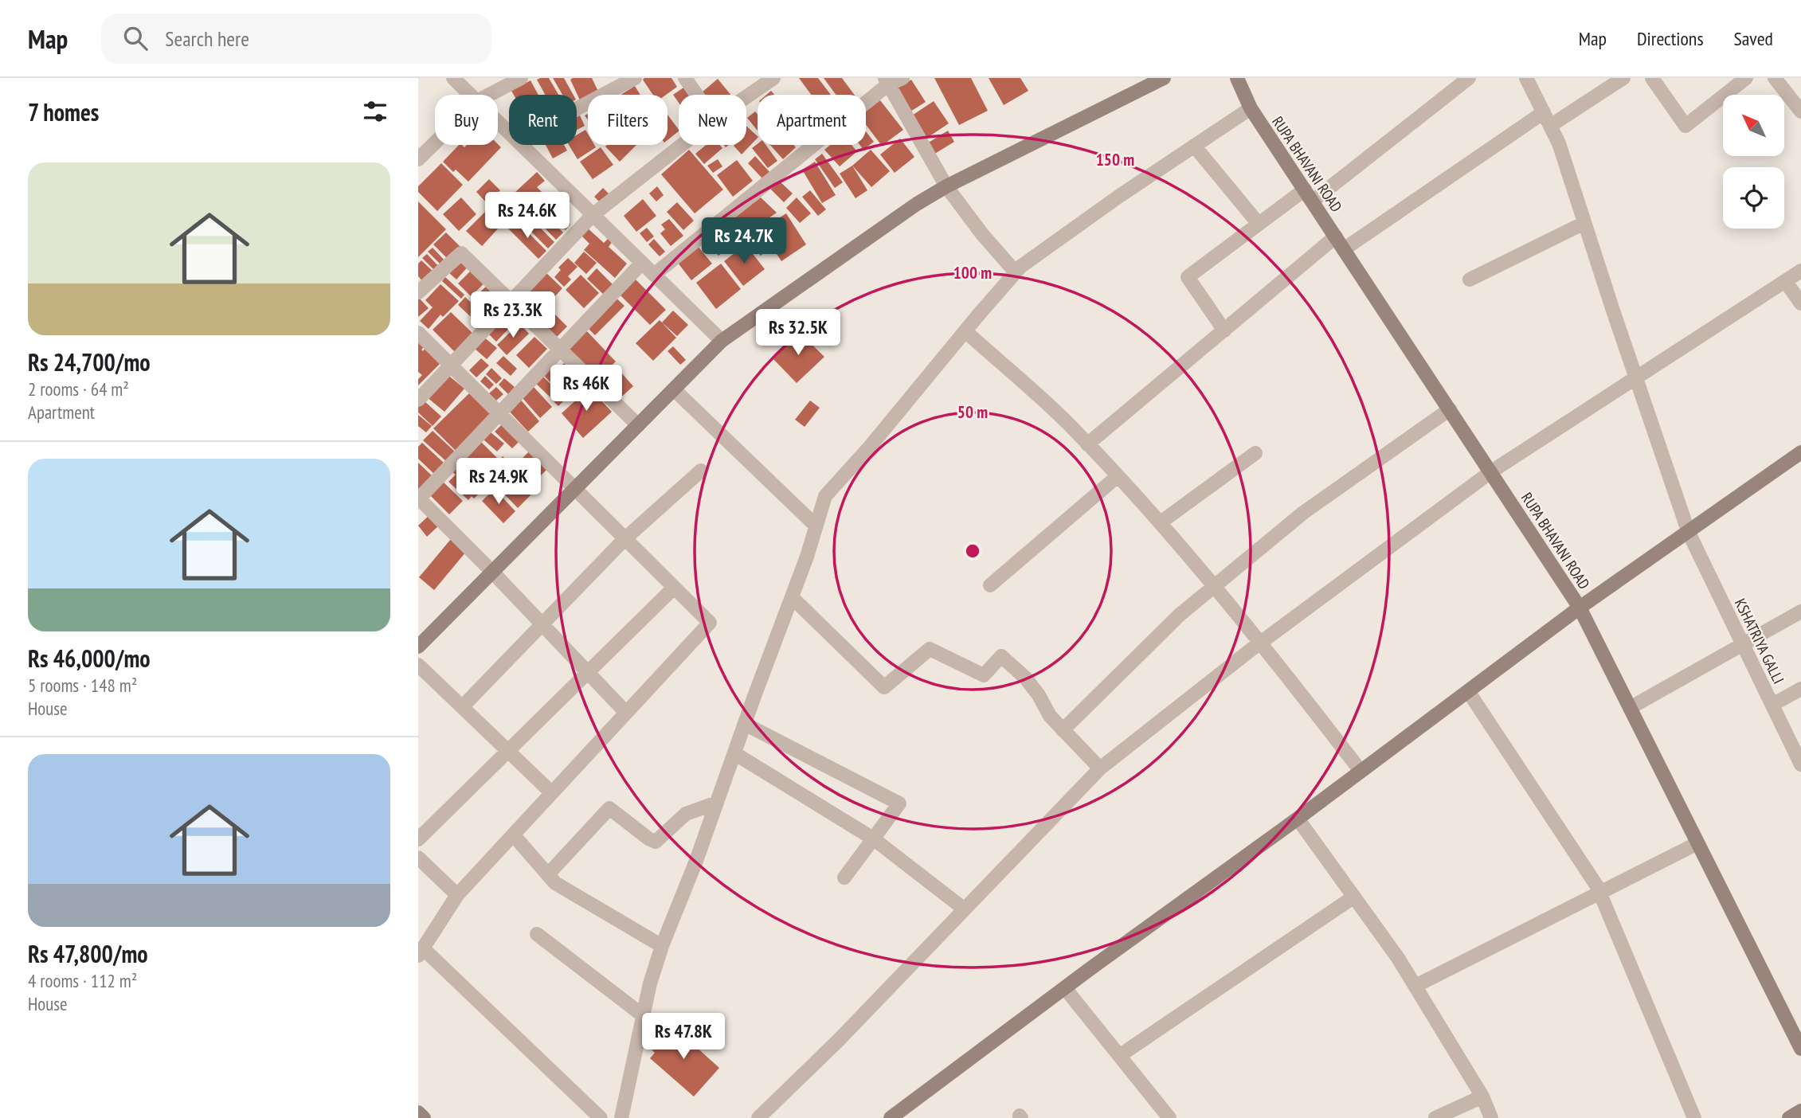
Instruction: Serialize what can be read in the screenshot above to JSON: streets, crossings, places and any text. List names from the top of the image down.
{
  "streets": {
    "street": ["RUPA BHAVANI ROAD", "KSHATRIYA GALLI"]
  },
  "north": "top left",
  "page": {
    "header": "Map",
    "search": "Search here",
    "nav": ["Map", "Directions", "Saved"],
    "heading": "7 homes",
    "chip": [
      "Buy",
      "Rent",
      "Filters",
      "New",
      "Apartment"
    ],
    "list": [
      {
        "name": "Rs 24,700/mo",
        "note": "2 rooms · 64 m² · Apartment"
      },
      {
        "name": "Rs 46,000/mo",
        "note": "5 rooms · 148 m² · House"
      },
      {
        "name": "Rs 47,800/mo",
        "note": "4 rooms · 112 m² · House"
      }
    ],
    "price": [
      "Rs 24.6K",
      "Rs 24.7K",
      "Rs 23.3K",
      "Rs 32.5K",
      "Rs 46K",
      "Rs 24.9K",
      "Rs 47.8K"
    ]
  },
  "rings": ["150 m", "100 m", "50 m"]
}
